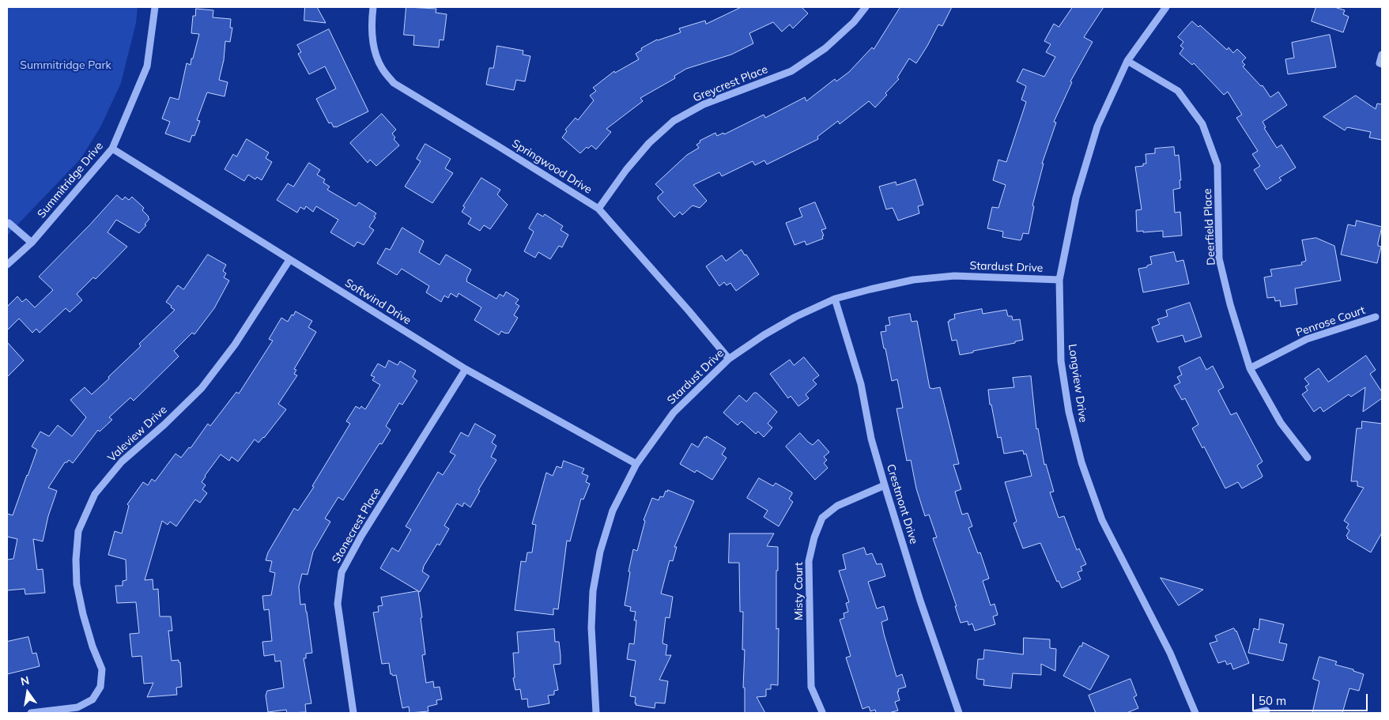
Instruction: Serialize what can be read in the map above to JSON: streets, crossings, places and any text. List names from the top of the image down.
{
  "streets": {
    "street": [
      "Greycrest Place",
      "Springwood Drive",
      "Summitridge Drive",
      "Deerfield Place",
      "Stardust Drive",
      "Softwind Drive",
      "Penrose Court",
      "Longview Drive",
      "Valeview Drive",
      "Crestmont Drive",
      "Stonecrest Place",
      "Misty Court"
    ]
  },
  "crossings": [
    ["Greycrest Place", "Springwood Drive"],
    ["Springwood Drive", "Stardust Drive"],
    ["Summitridge Drive", "Softwind Drive"],
    ["Deerfield Place", "Penrose Court"],
    ["Deerfield Place", "Longview Drive"],
    ["Stardust Drive", "Softwind Drive"],
    ["Stardust Drive", "Longview Drive"],
    ["Stardust Drive", "Crestmont Drive"],
    ["Softwind Drive", "Valeview Drive"],
    ["Softwind Drive", "Stonecrest Place"],
    ["Crestmont Drive", "Misty Court"]
  ],
  "parks": ["Summitridge Park"],
  "scale_bar": "50 m",
  "north": "top"
}
